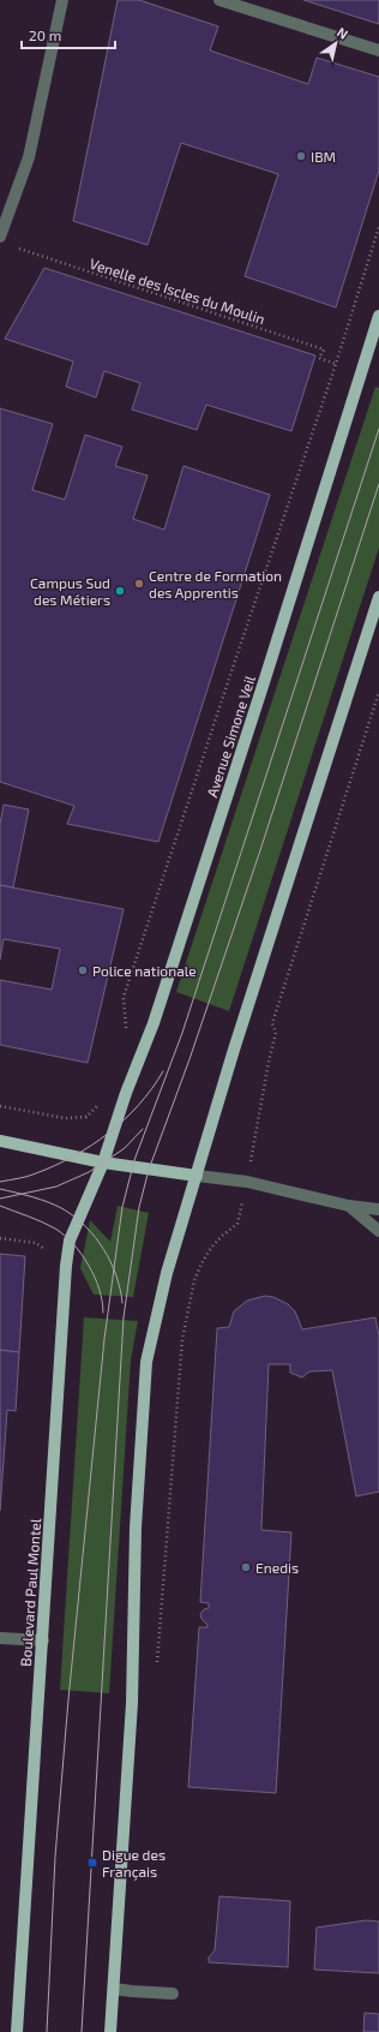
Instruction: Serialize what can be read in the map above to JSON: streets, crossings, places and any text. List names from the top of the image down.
{
  "streets": {
    "main road": ["Avenue Simone Veil", "Boulevard Paul Montel"],
    "path": ["Venelle des Iscles du Moulin"]
  },
  "crossings": [
    ["Avenue Simone Veil", "Boulevard Paul Montel"]
  ],
  "places": {
    "other": [
      "IBM",
      "Centre de Formation des Apprentis",
      "Campus Sud des Métiers",
      "Police nationale",
      "Enedis"
    ],
    "transit": ["Digue des Français"]
  },
  "scale_bar": "20 m",
  "north": "top right"
}
